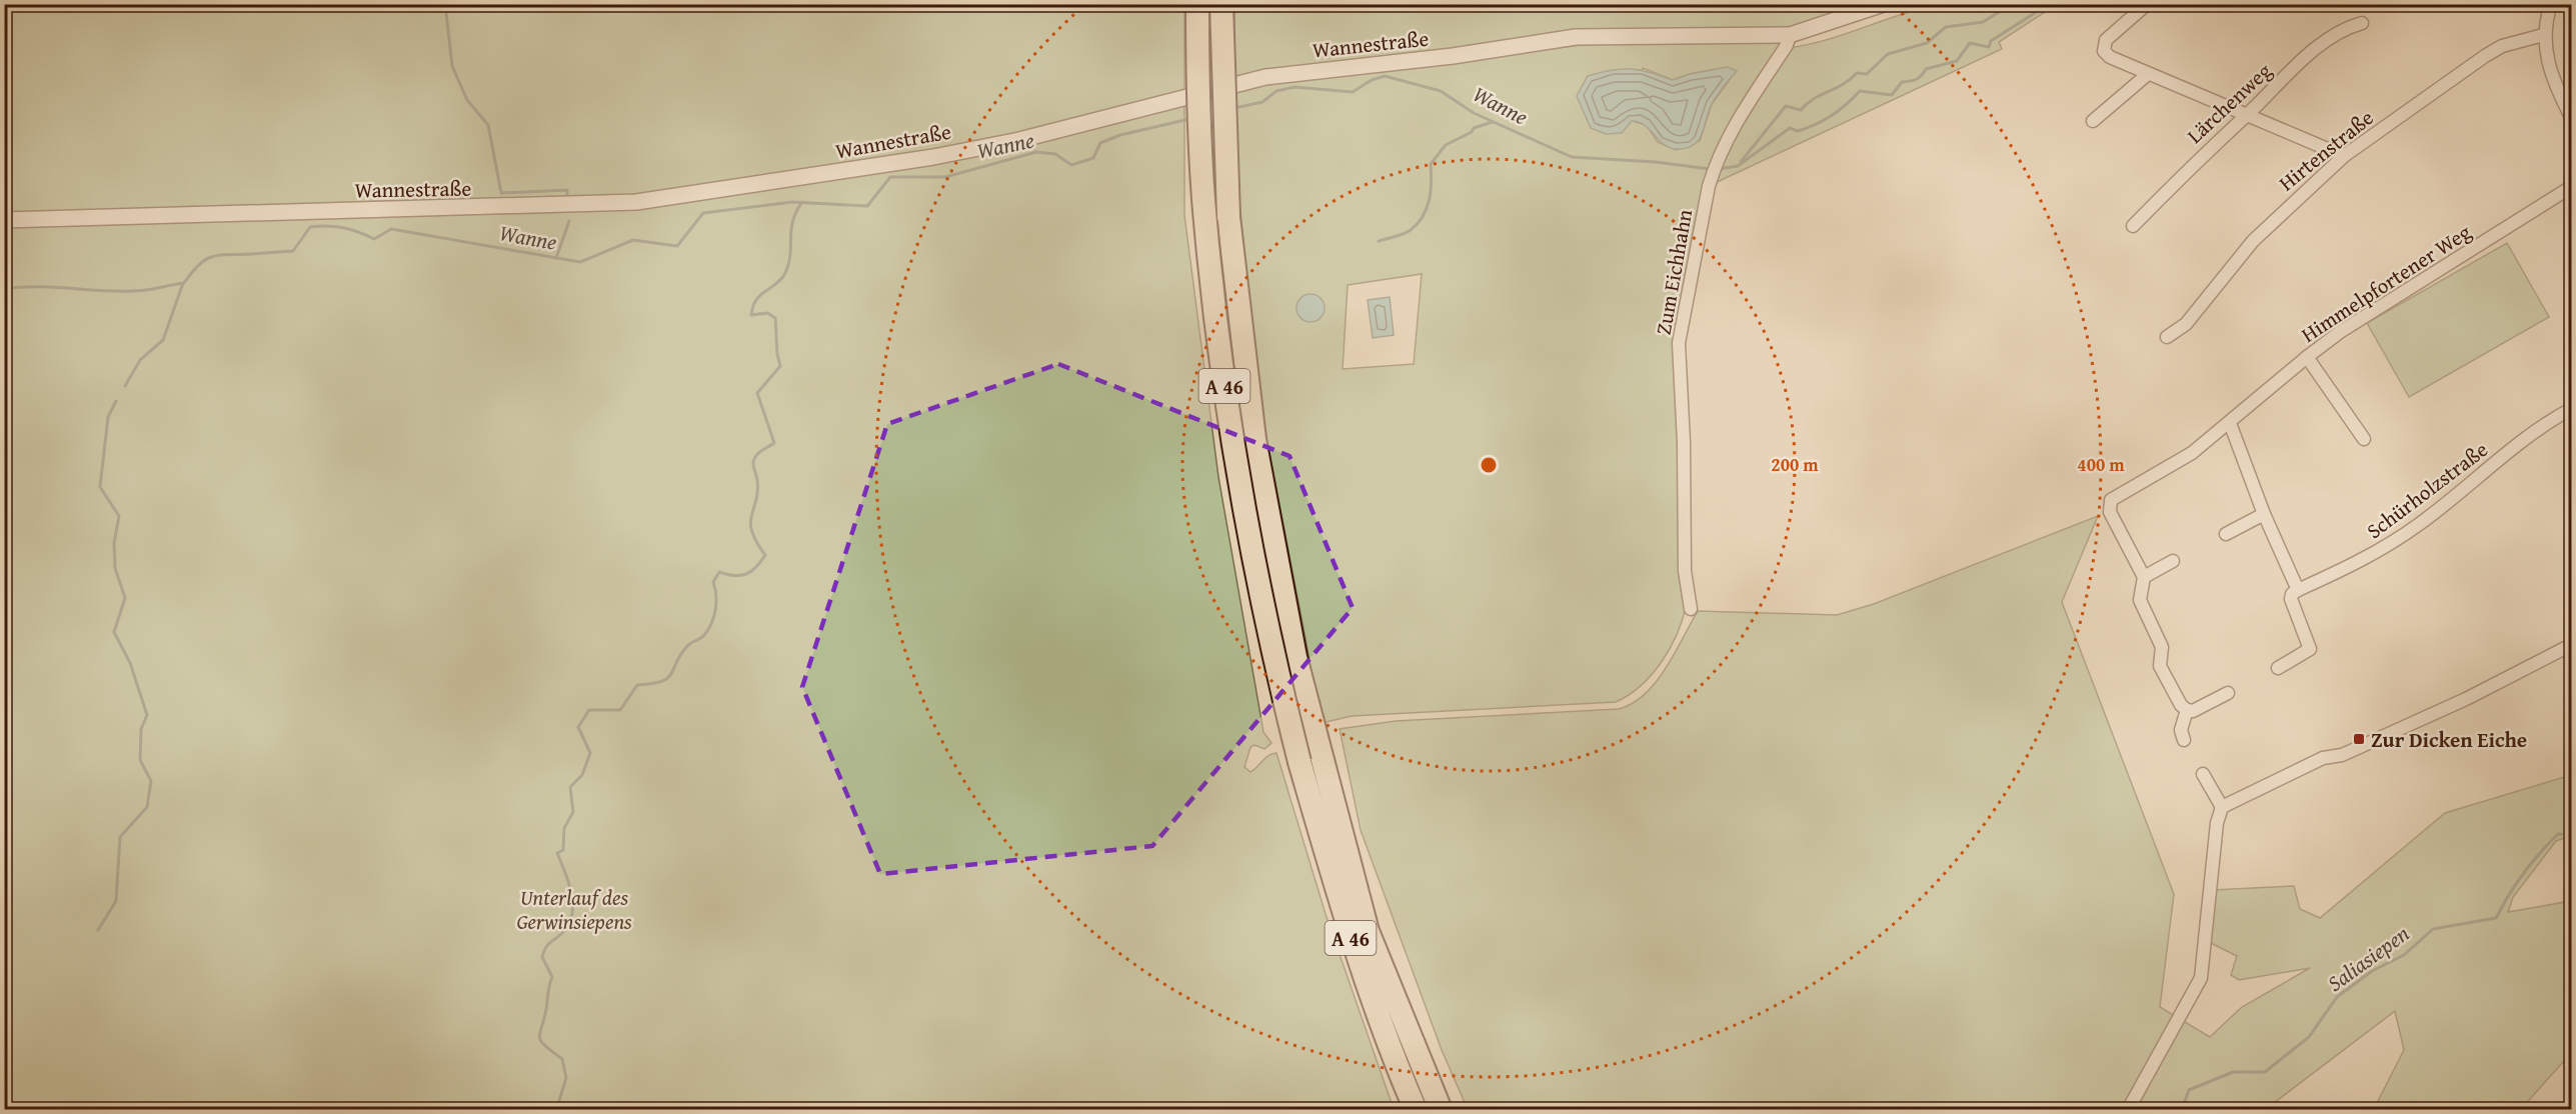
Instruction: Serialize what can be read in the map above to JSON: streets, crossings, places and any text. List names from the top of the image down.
{
  "streets": {
    "highway": ["A 46"],
    "street": [
      "Wannestraße",
      "Lärchenweg",
      "Hirtenstraße",
      "Zum Eichhahn",
      "Himmelpfortener Weg",
      "Schürholzstraße"
    ]
  },
  "crossings": [
    ["Wannestraße", "Zum Eichhahn"]
  ],
  "water": ["Wanne", "Saliasiepen"],
  "parks": ["Unterlauf des Gerwinsiepens"],
  "places": {
    "transit": ["Zur Dicken Eiche"]
  },
  "rings": ["200 m", "400 m"]
}
